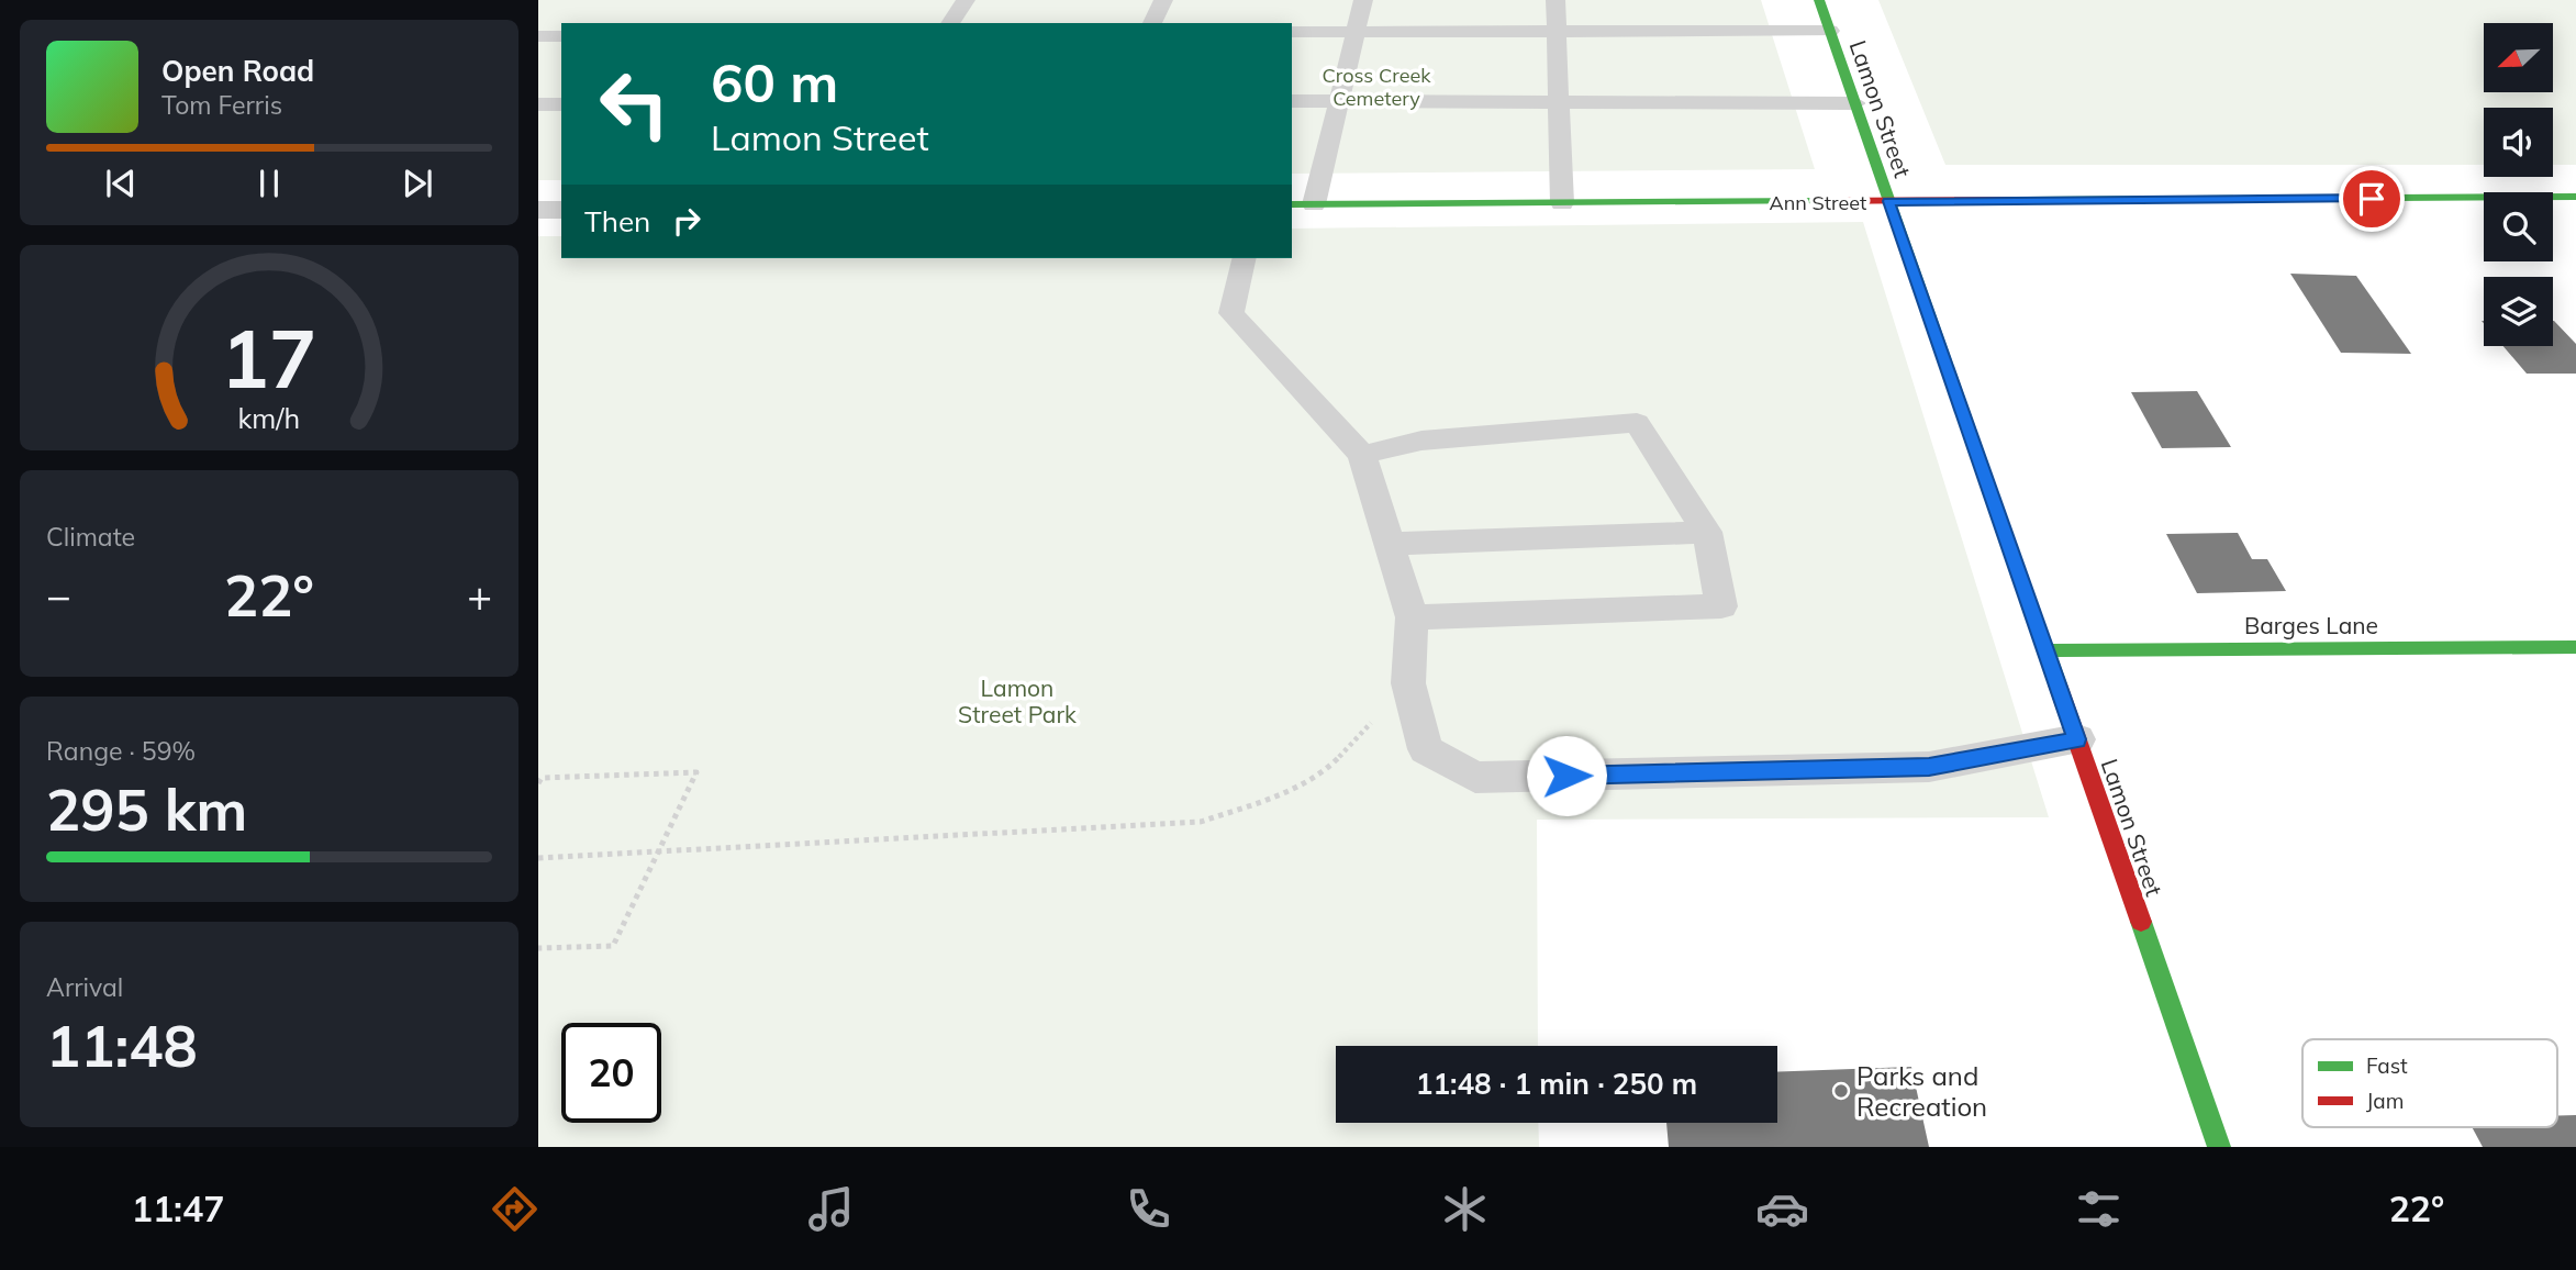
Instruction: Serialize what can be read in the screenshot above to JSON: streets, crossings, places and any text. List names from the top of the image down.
{
  "streets": {
    "street": ["Lamon Street", "Ann Street", "Barges Lane"]
  },
  "crossings": [
    ["Lamon Street", "Ann Street"],
    ["Lamon Street", "Barges Lane"]
  ],
  "parks": ["Cross Creek Cemetery", "Lamon Street Park"],
  "places": ["Parks and Recreation"],
  "legend": ["Fast", "Jam"],
  "north": "bottom left",
  "page": {
    "turn": ["60 m", "Lamon Street"],
    "song": ["Open Road", "Tom Ferris"],
    "then": "Then",
    "tile": [
      "Climate",
      ["Range · 59%", "295 km"],
      ["Arrival", "11:48"]
    ],
    "heat": ["−", "22°", "+"],
    "limit": "20",
    "trip": "11:48 · 1 min · 250 m",
    "tabs": ["11:47", "22°"],
    "gauge": ["17", "km/h"]
  }
}
